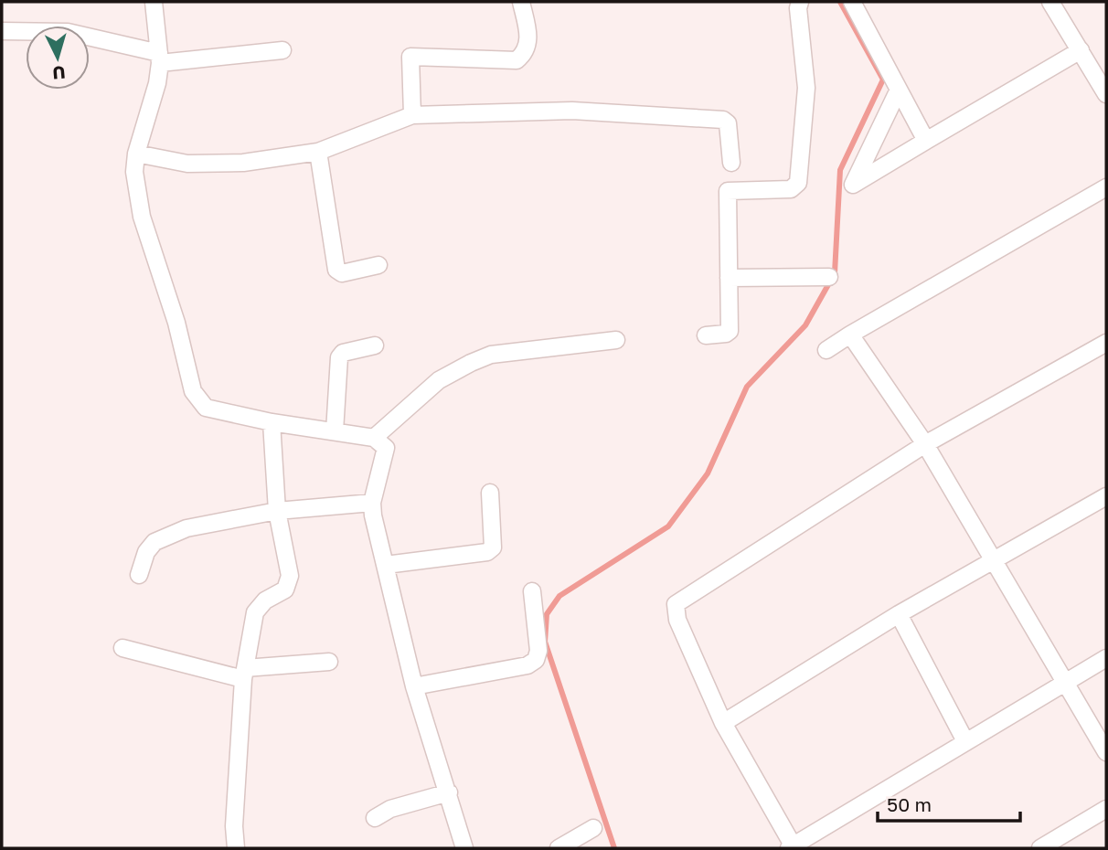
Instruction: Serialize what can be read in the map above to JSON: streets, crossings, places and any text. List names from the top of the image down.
{
  "scale_bar": "50 m",
  "north": "bottom"
}
